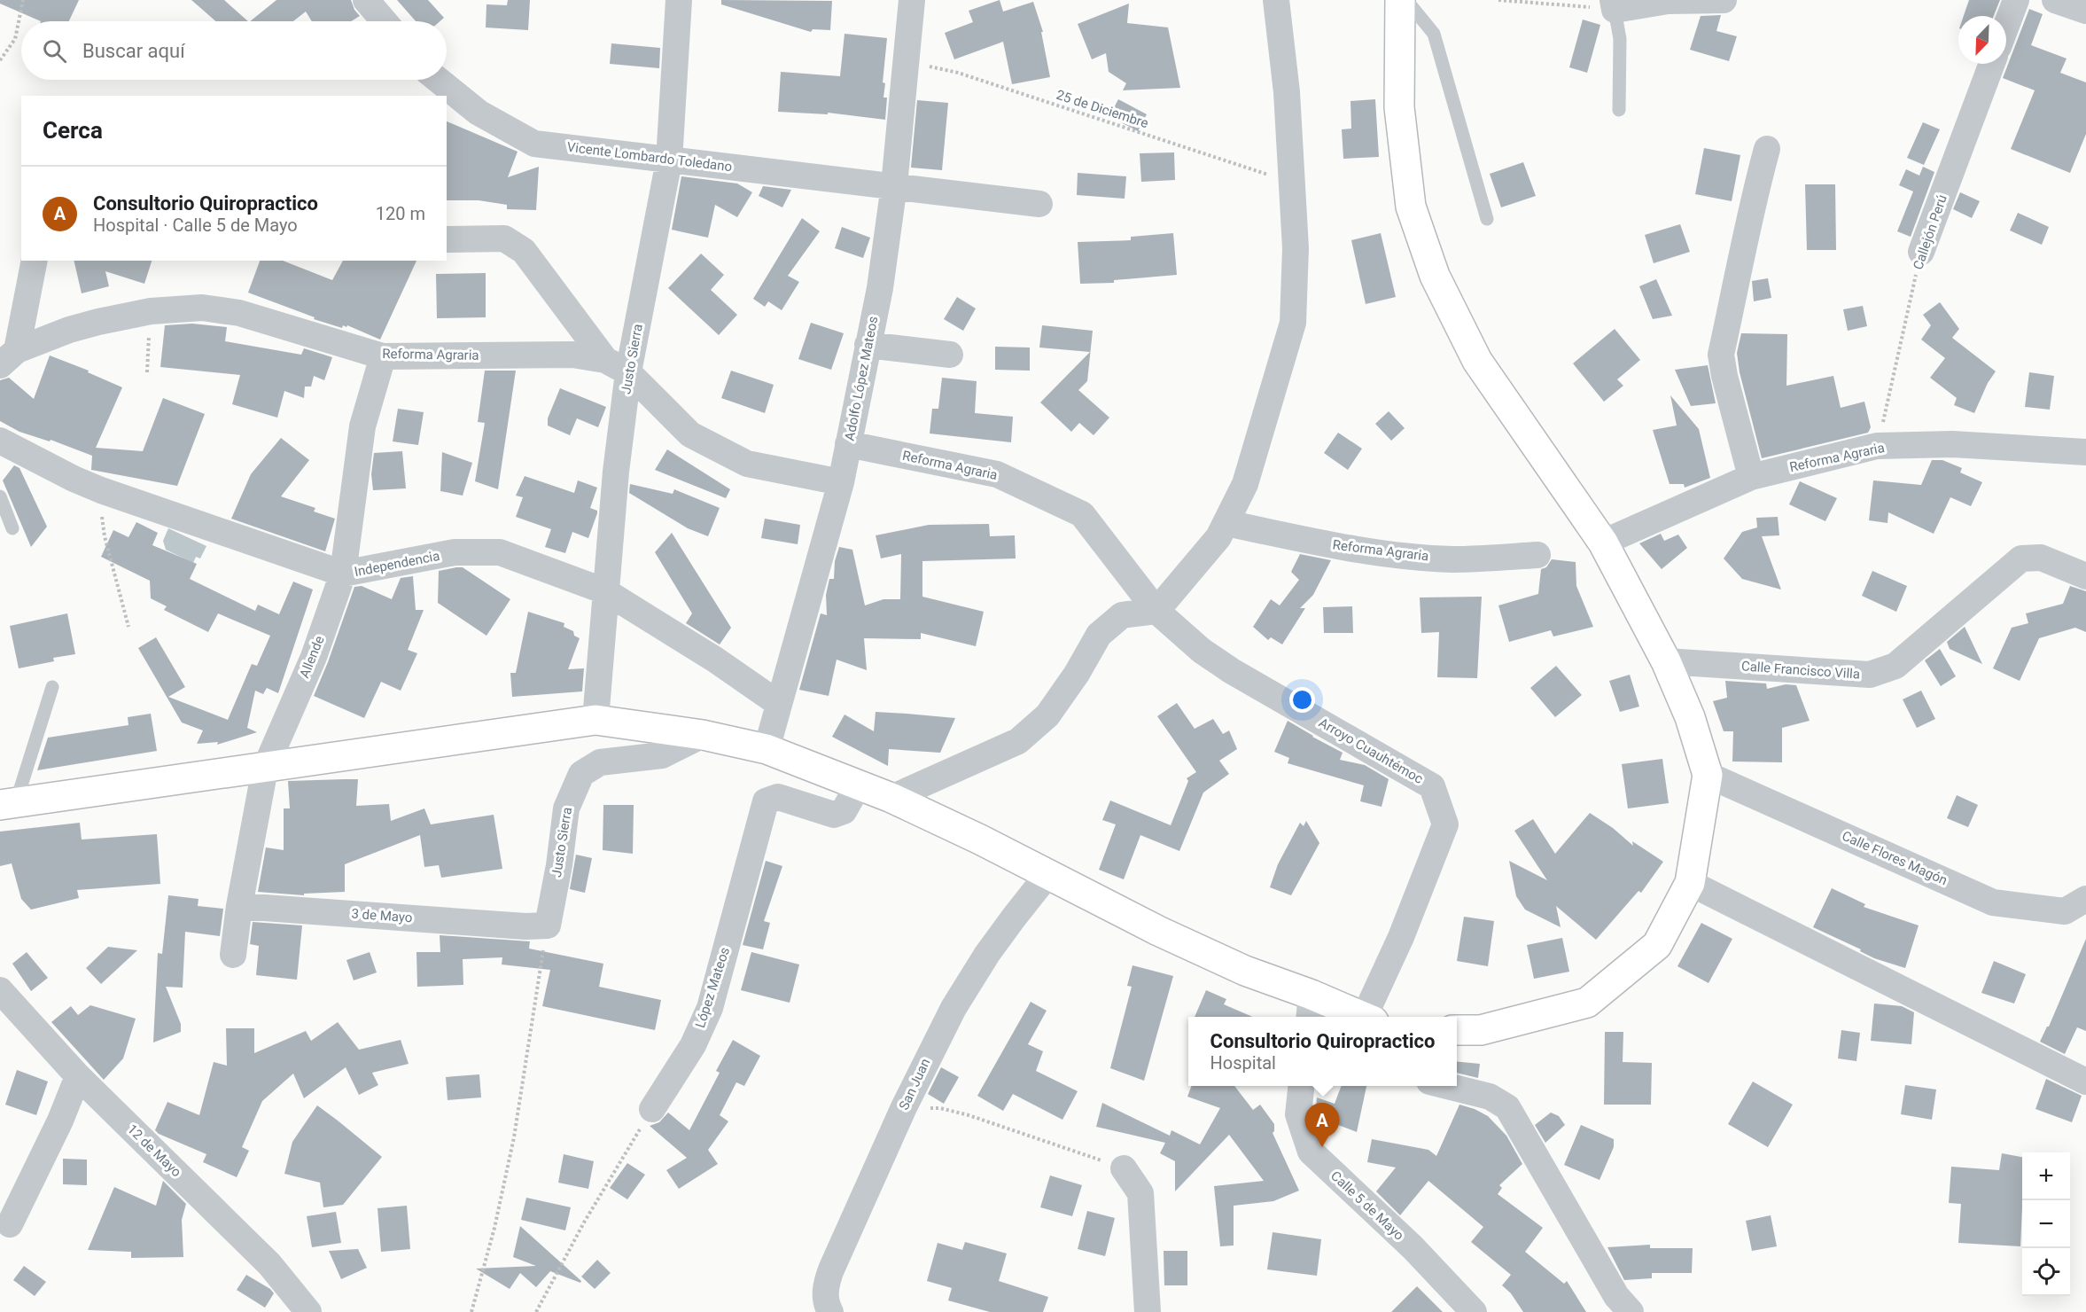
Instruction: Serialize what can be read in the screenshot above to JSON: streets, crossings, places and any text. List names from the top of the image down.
{
  "streets": {
    "street": [
      "Vicente Lombardo Toledano",
      "Callejón Perú",
      "Reforma Agraria",
      "Justo Sierra",
      "Adolfo López Mateos",
      "Independencia",
      "Allende",
      "Calle Francisco Villa",
      "Arroyo Cuauhtémoc",
      "Calle Flores Magón",
      "3 de Mayo",
      "López Mateos",
      "San Juan",
      "12 de Mayo",
      "Calle 5 de Mayo"
    ],
    "path": ["25 de Diciembre"]
  },
  "crossings": [
    ["25 de Diciembre", "Adolfo López Mateos"],
    ["Vicente Lombardo Toledano", "Justo Sierra"],
    ["Vicente Lombardo Toledano", "Adolfo López Mateos"],
    ["Callejón Perú", "Reforma Agraria"],
    ["Reforma Agraria", "Justo Sierra"],
    ["Reforma Agraria", "Adolfo López Mateos"],
    ["Reforma Agraria", "Allende"],
    ["Reforma Agraria", "Arroyo Cuauhtémoc"],
    ["Justo Sierra", "Independencia"],
    ["Justo Sierra", "3 de Mayo"],
    ["Adolfo López Mateos", "Independencia"],
    ["Independencia", "Allende"],
    ["Allende", "3 de Mayo"]
  ],
  "north": "bottom left",
  "page": {
    "search": "Buscar aquí",
    "heading": "Cerca",
    "list": [
      {
        "mark": "A",
        "name": "Consultorio Quiropractico",
        "note": "Hospital · Calle 5 de Mayo",
        "value": "120 m"
      }
    ],
    "popup": ["Consultorio Quiropractico", "Hospital"],
    "pins": "A",
    "map_buttons": ["+", "−"]
  }
}
